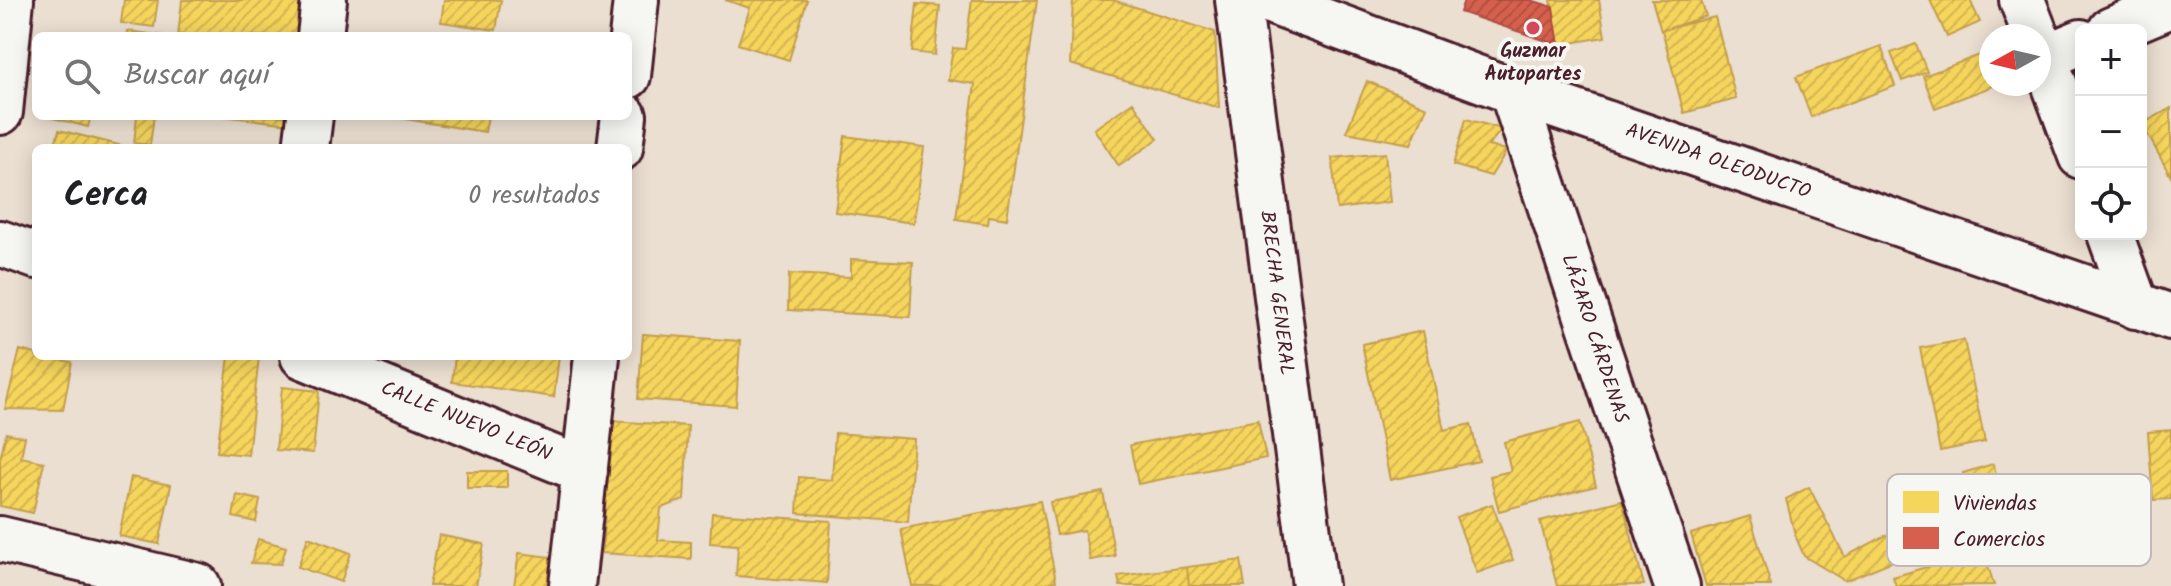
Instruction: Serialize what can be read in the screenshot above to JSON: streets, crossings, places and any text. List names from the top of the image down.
{
  "streets": {
    "street": [
      "AVENIDA OLEODUCTO",
      "BRECHA GENERAL",
      "LÁZARO CÁRDENAS",
      "CALLE NUEVO LEÓN"
    ]
  },
  "crossings": [
    ["AVENIDA OLEODUCTO", "LÁZARO CÁRDENAS"]
  ],
  "places": ["Guzmar Autopartes"],
  "legend": ["Viviendas", "Comercios"],
  "north": "left",
  "page": {
    "map_buttons": ["+", "−"],
    "search": "Buscar aquí",
    "heading": ["Cerca", "0 resultados"]
  }
}
